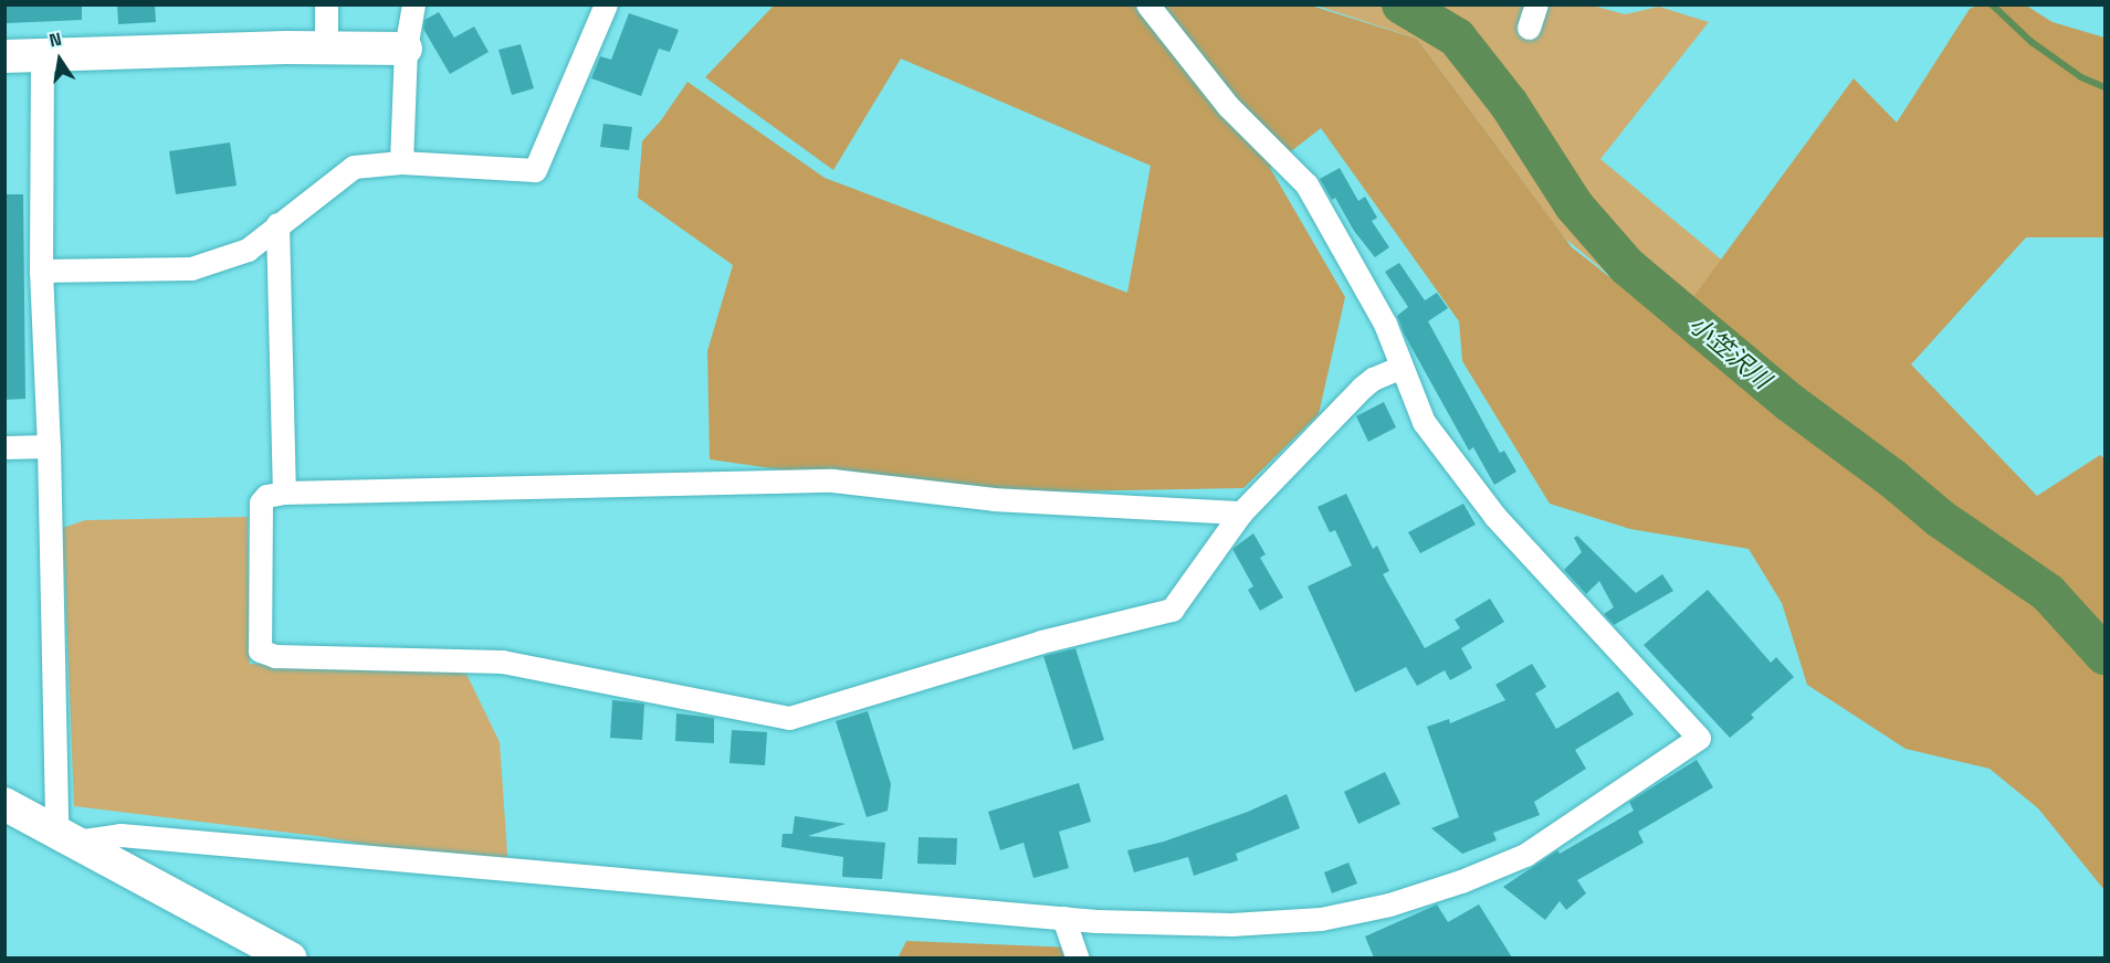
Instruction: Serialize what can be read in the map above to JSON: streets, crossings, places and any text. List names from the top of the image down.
{
  "water": ["小笠沢川"],
  "north": "top"
}
